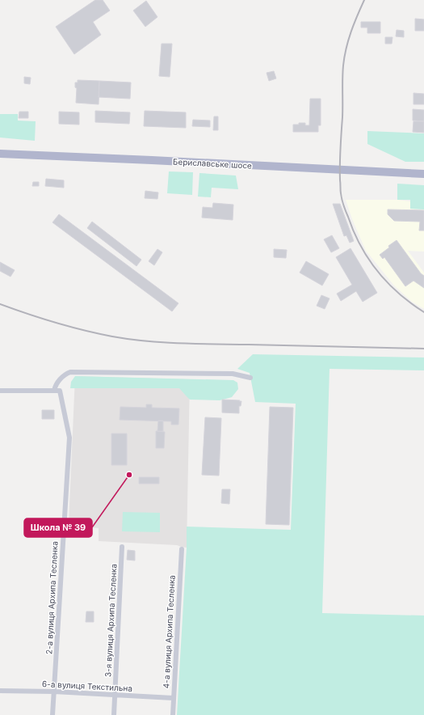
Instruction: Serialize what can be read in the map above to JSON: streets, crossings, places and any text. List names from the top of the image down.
{
  "streets": {
    "main road": ["Бериславське шосе"],
    "street": [
      "2-а вулиця Архипа Тесленка",
      "3-я вулиця Архипа Тесленка",
      "4-а вулиця Архипа Тесленка",
      "6-а вулиця Текстильна"
    ]
  },
  "crossings": [
    ["2-а вулиця Архипа Тесленка", "6-а вулиця Текстильна"],
    ["3-я вулиця Архипа Тесленка", "6-а вулиця Текстильна"],
    ["4-а вулиця Архипа Тесленка", "6-а вулиця Текстильна"]
  ],
  "places": ["Школа № 39"]
}
